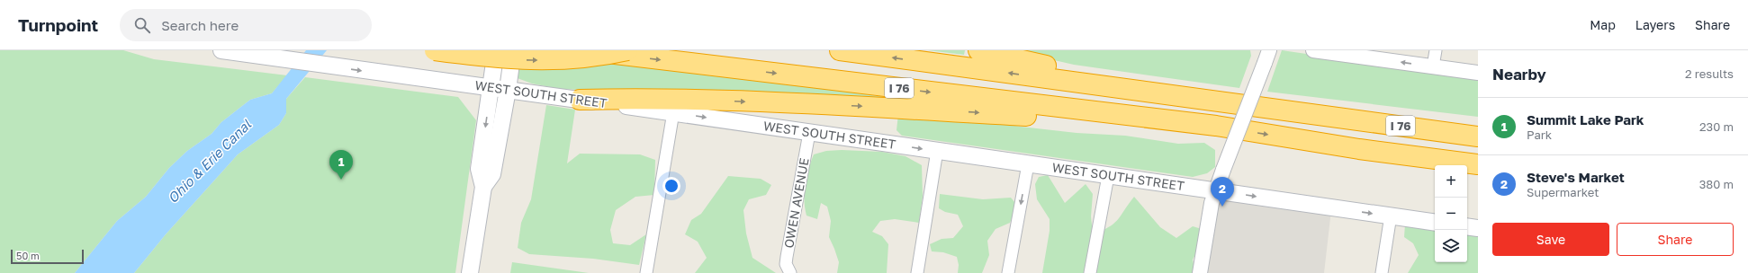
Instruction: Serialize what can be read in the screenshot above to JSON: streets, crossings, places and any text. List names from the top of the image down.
{
  "streets": {
    "highway": ["I 76"],
    "main road": ["WEST SOUTH STREET"],
    "street": ["OWEN AVENUE"]
  },
  "crossings": [
    ["WEST SOUTH STREET", "OWEN AVENUE"]
  ],
  "one_way": ["WEST SOUTH STREET"],
  "water": ["Ohio & Erie Canal"],
  "scale_bar": "50 m",
  "page": {
    "header": "Turnpoint",
    "search": "Search here",
    "nav": ["Map", "Layers", "Share"],
    "heading": ["Nearby", "2 results"],
    "list": [
      {
        "mark": "1",
        "name": "Summit Lake Park",
        "note": "Park",
        "value": "230 m"
      },
      {
        "mark": "2",
        "name": "Steve's Market",
        "note": "Supermarket",
        "value": "380 m"
      }
    ],
    "pins": ["1", "2"],
    "map_buttons": ["+", "−"],
    "buttons": ["Save", "Share"],
    "scale": "50 m"
  }
}
